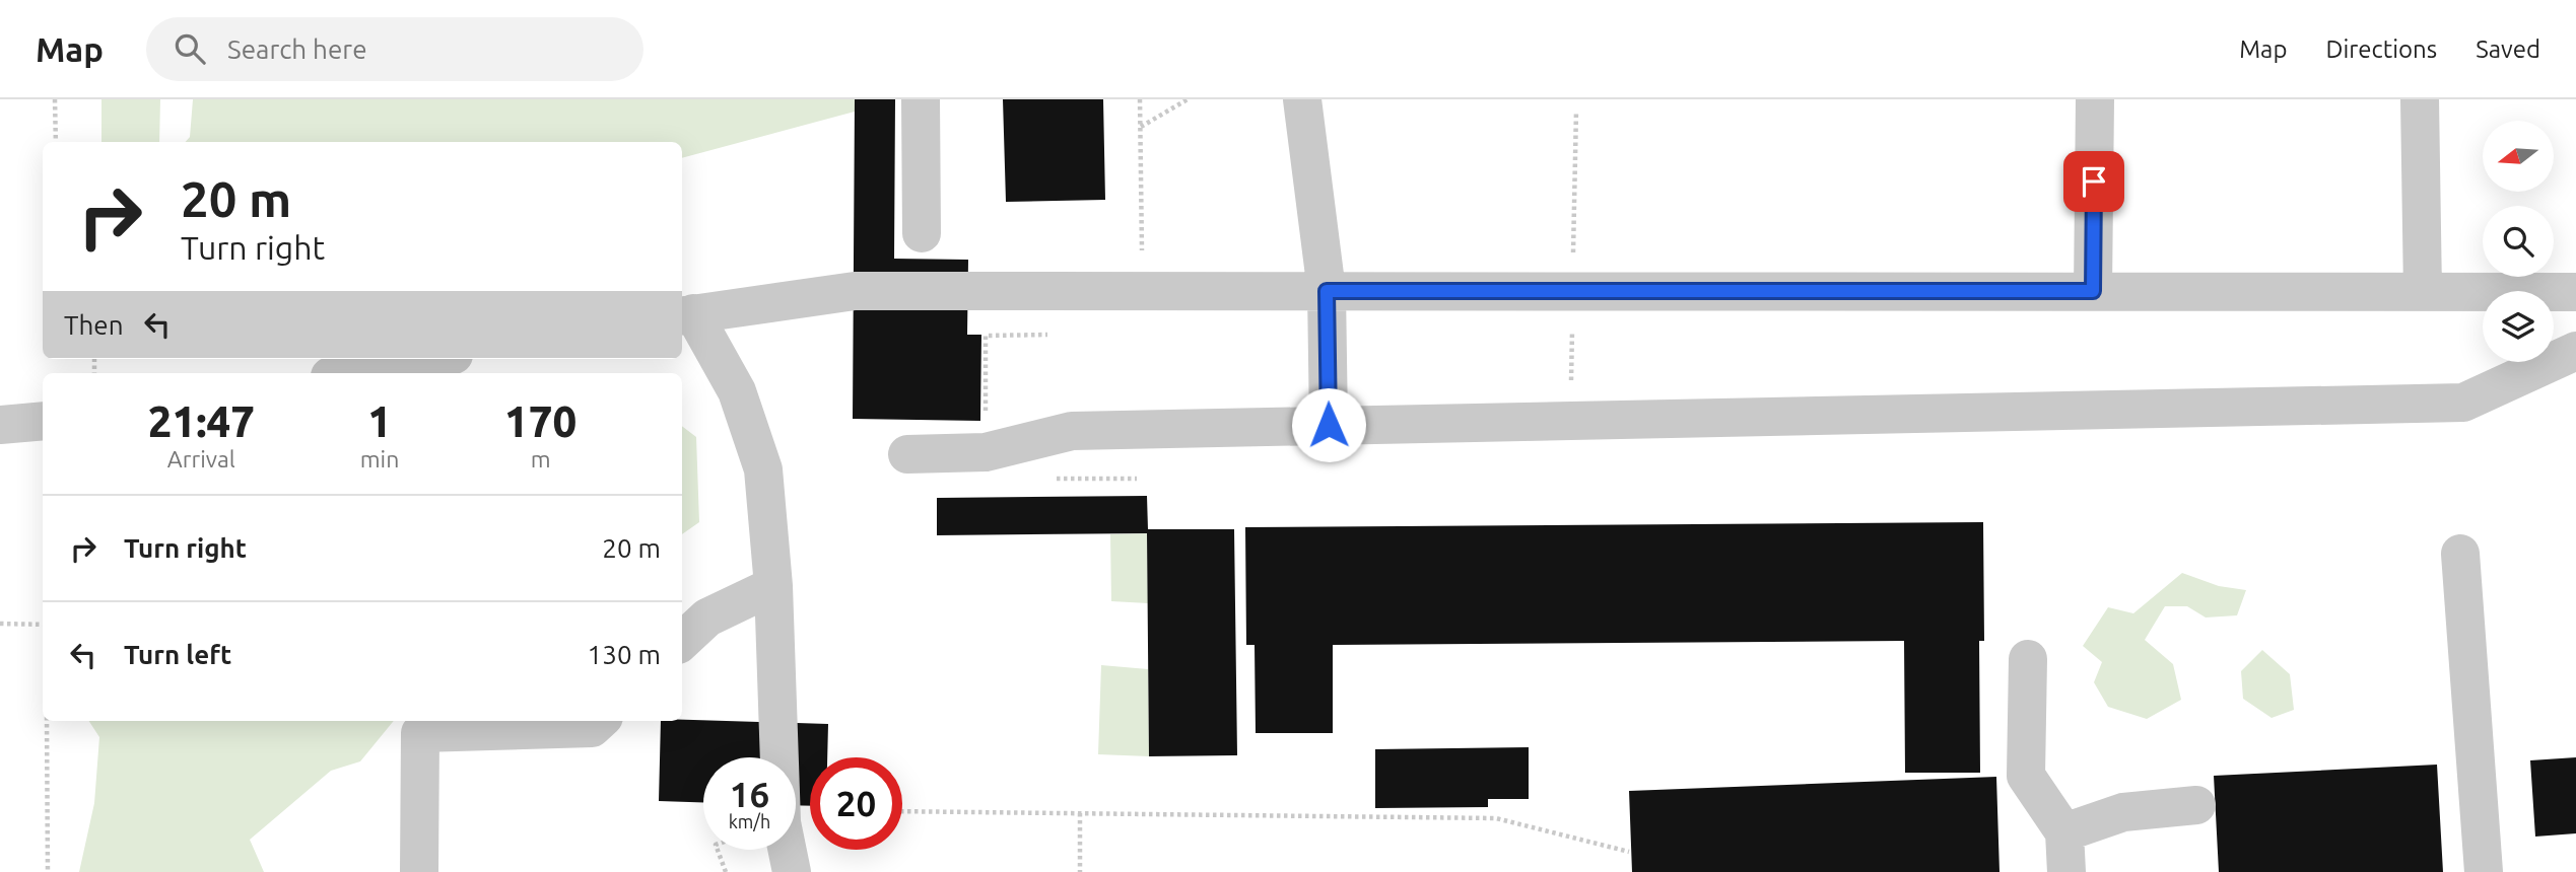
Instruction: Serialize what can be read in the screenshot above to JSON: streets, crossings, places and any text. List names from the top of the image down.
{
  "north": "left",
  "page": {
    "header": "Map",
    "search": "Search here",
    "nav": ["Map", "Directions", "Saved"],
    "turn": ["20 m", "Turn right"],
    "then": "Then",
    "eta": [
      "21:47",
      "Arrival",
      "1",
      "min",
      "170",
      "m"
    ],
    "list": [
      {
        "name": "Turn right",
        "value": "20 m"
      },
      {
        "name": "Turn left",
        "value": "130 m"
      }
    ],
    "speed": "16 km/h",
    "limit": "20"
  }
}
